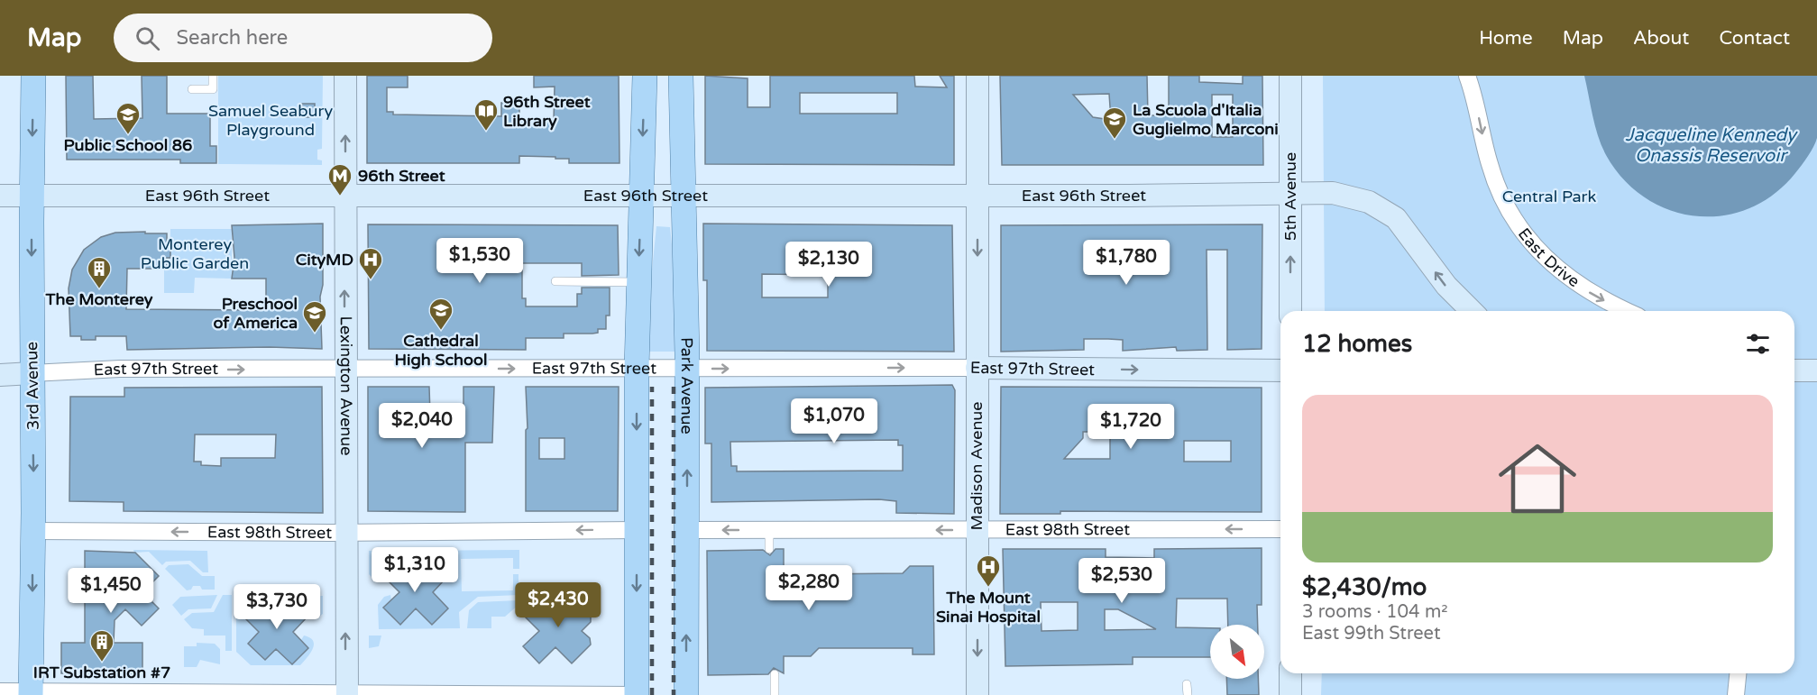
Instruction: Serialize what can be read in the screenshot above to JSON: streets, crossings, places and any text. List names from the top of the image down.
{
  "streets": {
    "main road": [
      "East 96th Street",
      "5th Avenue",
      "East 97th Street",
      "Park Avenue",
      "3rd Avenue",
      "Lexington Avenue",
      "Madison Avenue"
    ],
    "street": ["East Drive", "East 98th Street"]
  },
  "crossings": [
    ["East 96th Street", "5th Avenue"],
    ["East 96th Street", "Park Avenue"],
    ["East 96th Street", "3rd Avenue"],
    ["East 96th Street", "Lexington Avenue"],
    ["East 96th Street", "Madison Avenue"],
    ["East 97th Street", "Park Avenue"],
    ["East 97th Street", "3rd Avenue"],
    ["East 97th Street", "Lexington Avenue"],
    ["East 97th Street", "Madison Avenue"],
    ["Park Avenue", "East 98th Street"],
    ["3rd Avenue", "East 98th Street"],
    ["Lexington Avenue", "East 98th Street"],
    ["Madison Avenue", "East 98th Street"]
  ],
  "one_way": [
    "5th Avenue",
    "East Drive",
    "East 97th Street",
    "3rd Avenue",
    "Lexington Avenue",
    "Madison Avenue",
    "East 98th Street"
  ],
  "water": ["Jacqueline Kennedy Onassis Reservoir"],
  "parks": ["Samuel Seabury Playground", "Central Park", "Monterey Public Garden"],
  "places": {
    "library": ["96th Street Library"],
    "school or university": [
      "Public School 86",
      "La Scuola d'Italia Guglielmo Marconi",
      "Cathedral High School",
      "Preschool of America"
    ],
    "metro station": ["96th Street"],
    "hospital": ["CityMD", "The Mount Sinai Hospital"],
    "building": ["The Monterey", "IRT Substation #7"]
  },
  "north": "bottom right",
  "page": {
    "header": "Map",
    "search": "Search here",
    "nav": [
      "Home",
      "Map",
      "About",
      "Contact"
    ],
    "price": [
      "$1,530",
      "$1,780",
      "$2,130",
      "$1,070",
      "$2,040",
      "$1,720",
      "$1,310",
      "$2,530",
      "$2,280",
      "$1,450",
      "$2,430",
      "$3,730"
    ],
    "heading": "12 homes",
    "list": [
      {
        "name": "$2,430/mo",
        "note": "3 rooms · 104 m² · East 99th Street"
      }
    ]
  }
}
